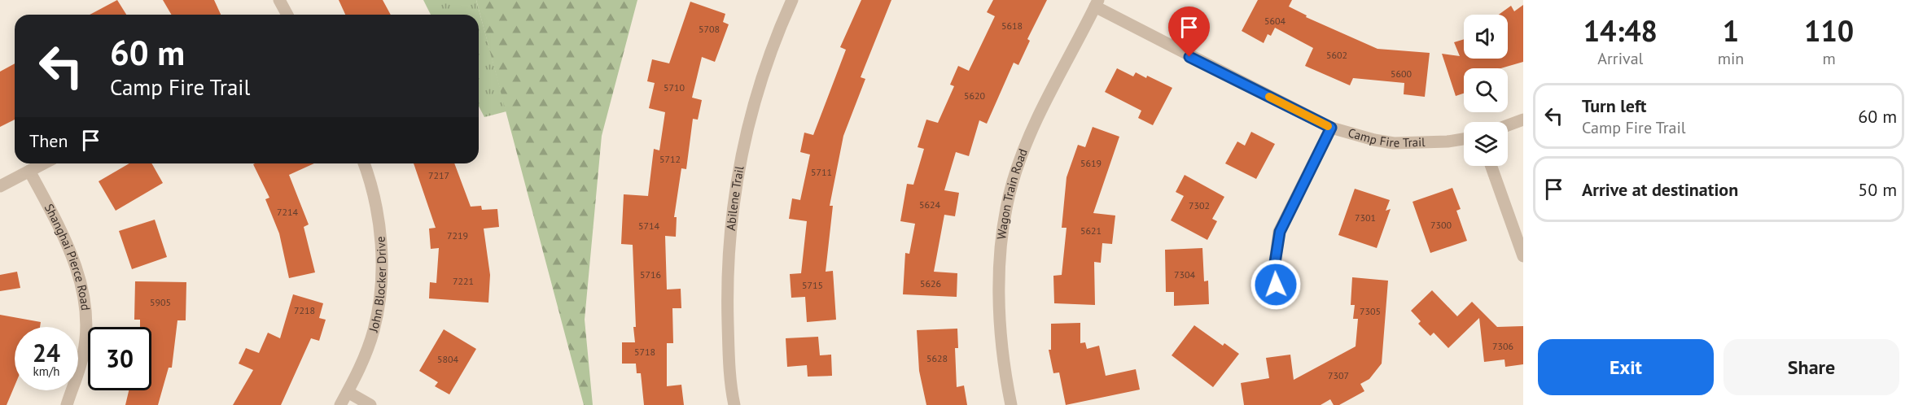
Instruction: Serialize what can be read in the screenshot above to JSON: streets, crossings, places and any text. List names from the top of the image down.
{
  "streets": {
    "street": [
      "Camp Fire Trail",
      "Wagon Train Road",
      "Abilene Trail",
      "Shanghai Pierce Road",
      "John Blocker Drive"
    ]
  },
  "crossings": [
    ["Camp Fire Trail", "Wagon Train Road"]
  ],
  "house_numbers": [
    "5604",
    "5618",
    "5708",
    "5602",
    "5600",
    "5710",
    "5620",
    "5712",
    "5619",
    "5711",
    "7217",
    "5624",
    "7302",
    "7214",
    "7301",
    "7300",
    "5714",
    "5621",
    "7219",
    "5716",
    "7304",
    "7221",
    "5626",
    "5715",
    "5905",
    "7218",
    "7305",
    "7306",
    "5718",
    "5628",
    "5804",
    "7307"
  ],
  "page": {
    "eta": [
      "14:48",
      "Arrival",
      "1",
      "min",
      "110",
      "m"
    ],
    "turn": ["60 m", "Camp Fire Trail"],
    "list": [
      {
        "name": "Turn left",
        "note": "Camp Fire Trail",
        "value": "60 m"
      },
      {
        "name": "Arrive at destination",
        "value": "50 m"
      }
    ],
    "then": "Then",
    "speed": "24 km/h",
    "limit": "30",
    "buttons": ["Exit", "Share"]
  }
}
